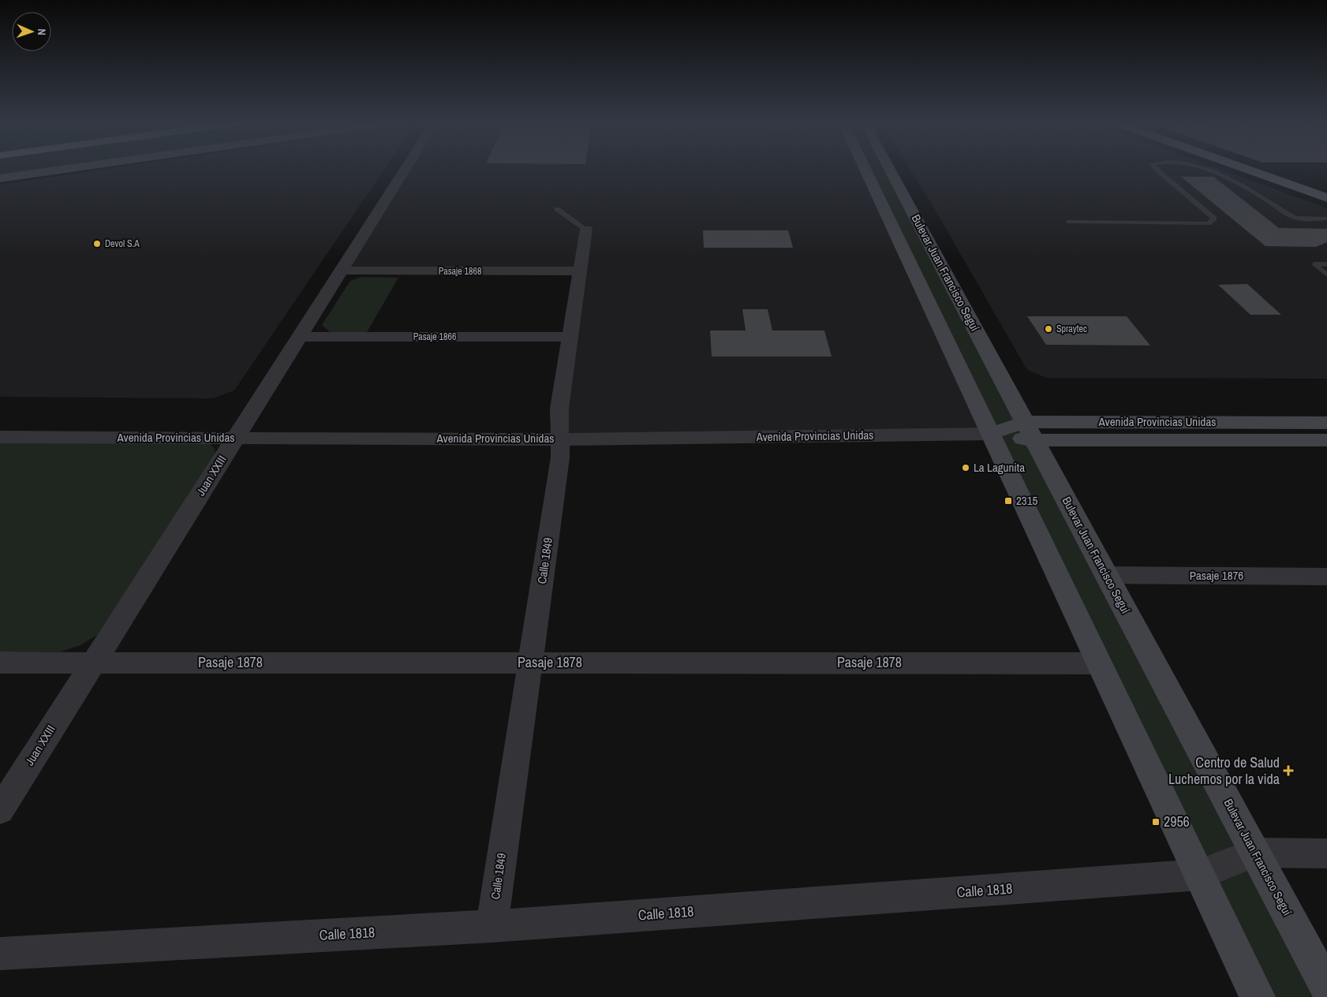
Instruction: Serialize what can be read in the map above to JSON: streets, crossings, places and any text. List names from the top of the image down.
{
  "streets": {
    "main road": ["Bulevar Juan Francisco Seguí", "Avenida Provincias Unidas"],
    "street": [
      "Pasaje 1868",
      "Pasaje 1866",
      "Juan XXIII",
      "Calle 1849",
      "Pasaje 1876",
      "Pasaje 1878",
      "Calle 1818"
    ]
  },
  "crossings": [
    ["Pasaje 1868", "Juan XXIII"],
    ["Pasaje 1868", "Calle 1849"],
    ["Bulevar Juan Francisco Seguí", "Avenida Provincias Unidas"],
    ["Bulevar Juan Francisco Seguí", "Pasaje 1876"],
    ["Bulevar Juan Francisco Seguí", "Calle 1818"],
    ["Pasaje 1866", "Juan XXIII"],
    ["Pasaje 1866", "Calle 1849"],
    ["Avenida Provincias Unidas", "Juan XXIII"],
    ["Avenida Provincias Unidas", "Calle 1849"],
    ["Juan XXIII", "Pasaje 1878"],
    ["Calle 1849", "Pasaje 1878"],
    ["Calle 1849", "Calle 1818"]
  ],
  "places": {
    "other": ["Devol S.A", "Spraytec", "La Lagunita"],
    "transit": ["2315", "2956"],
    "health": ["Centro de Salud Luchemos por la vida"]
  },
  "north": "right"
}
